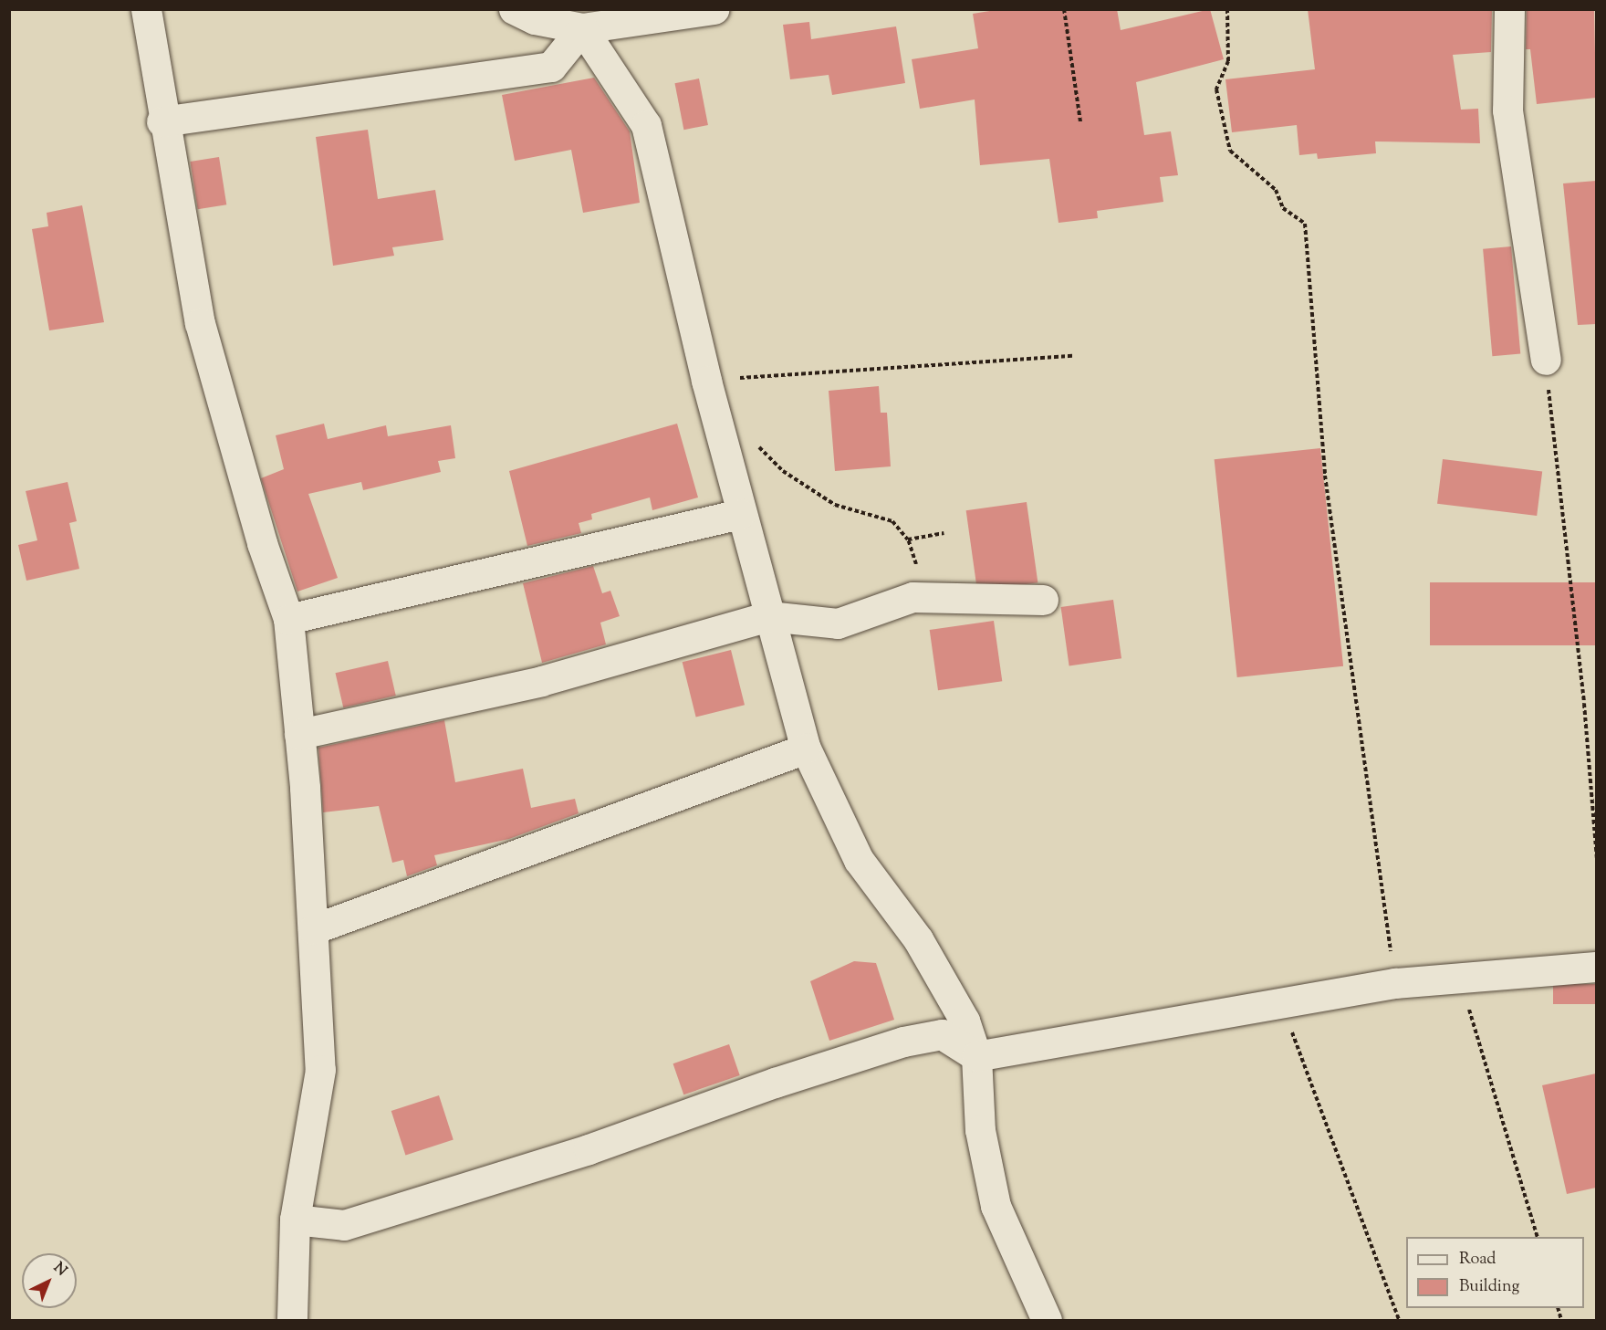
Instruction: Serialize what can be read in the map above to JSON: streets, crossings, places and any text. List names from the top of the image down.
{
  "legend": ["Road", "Building"],
  "north": "top right"
}
